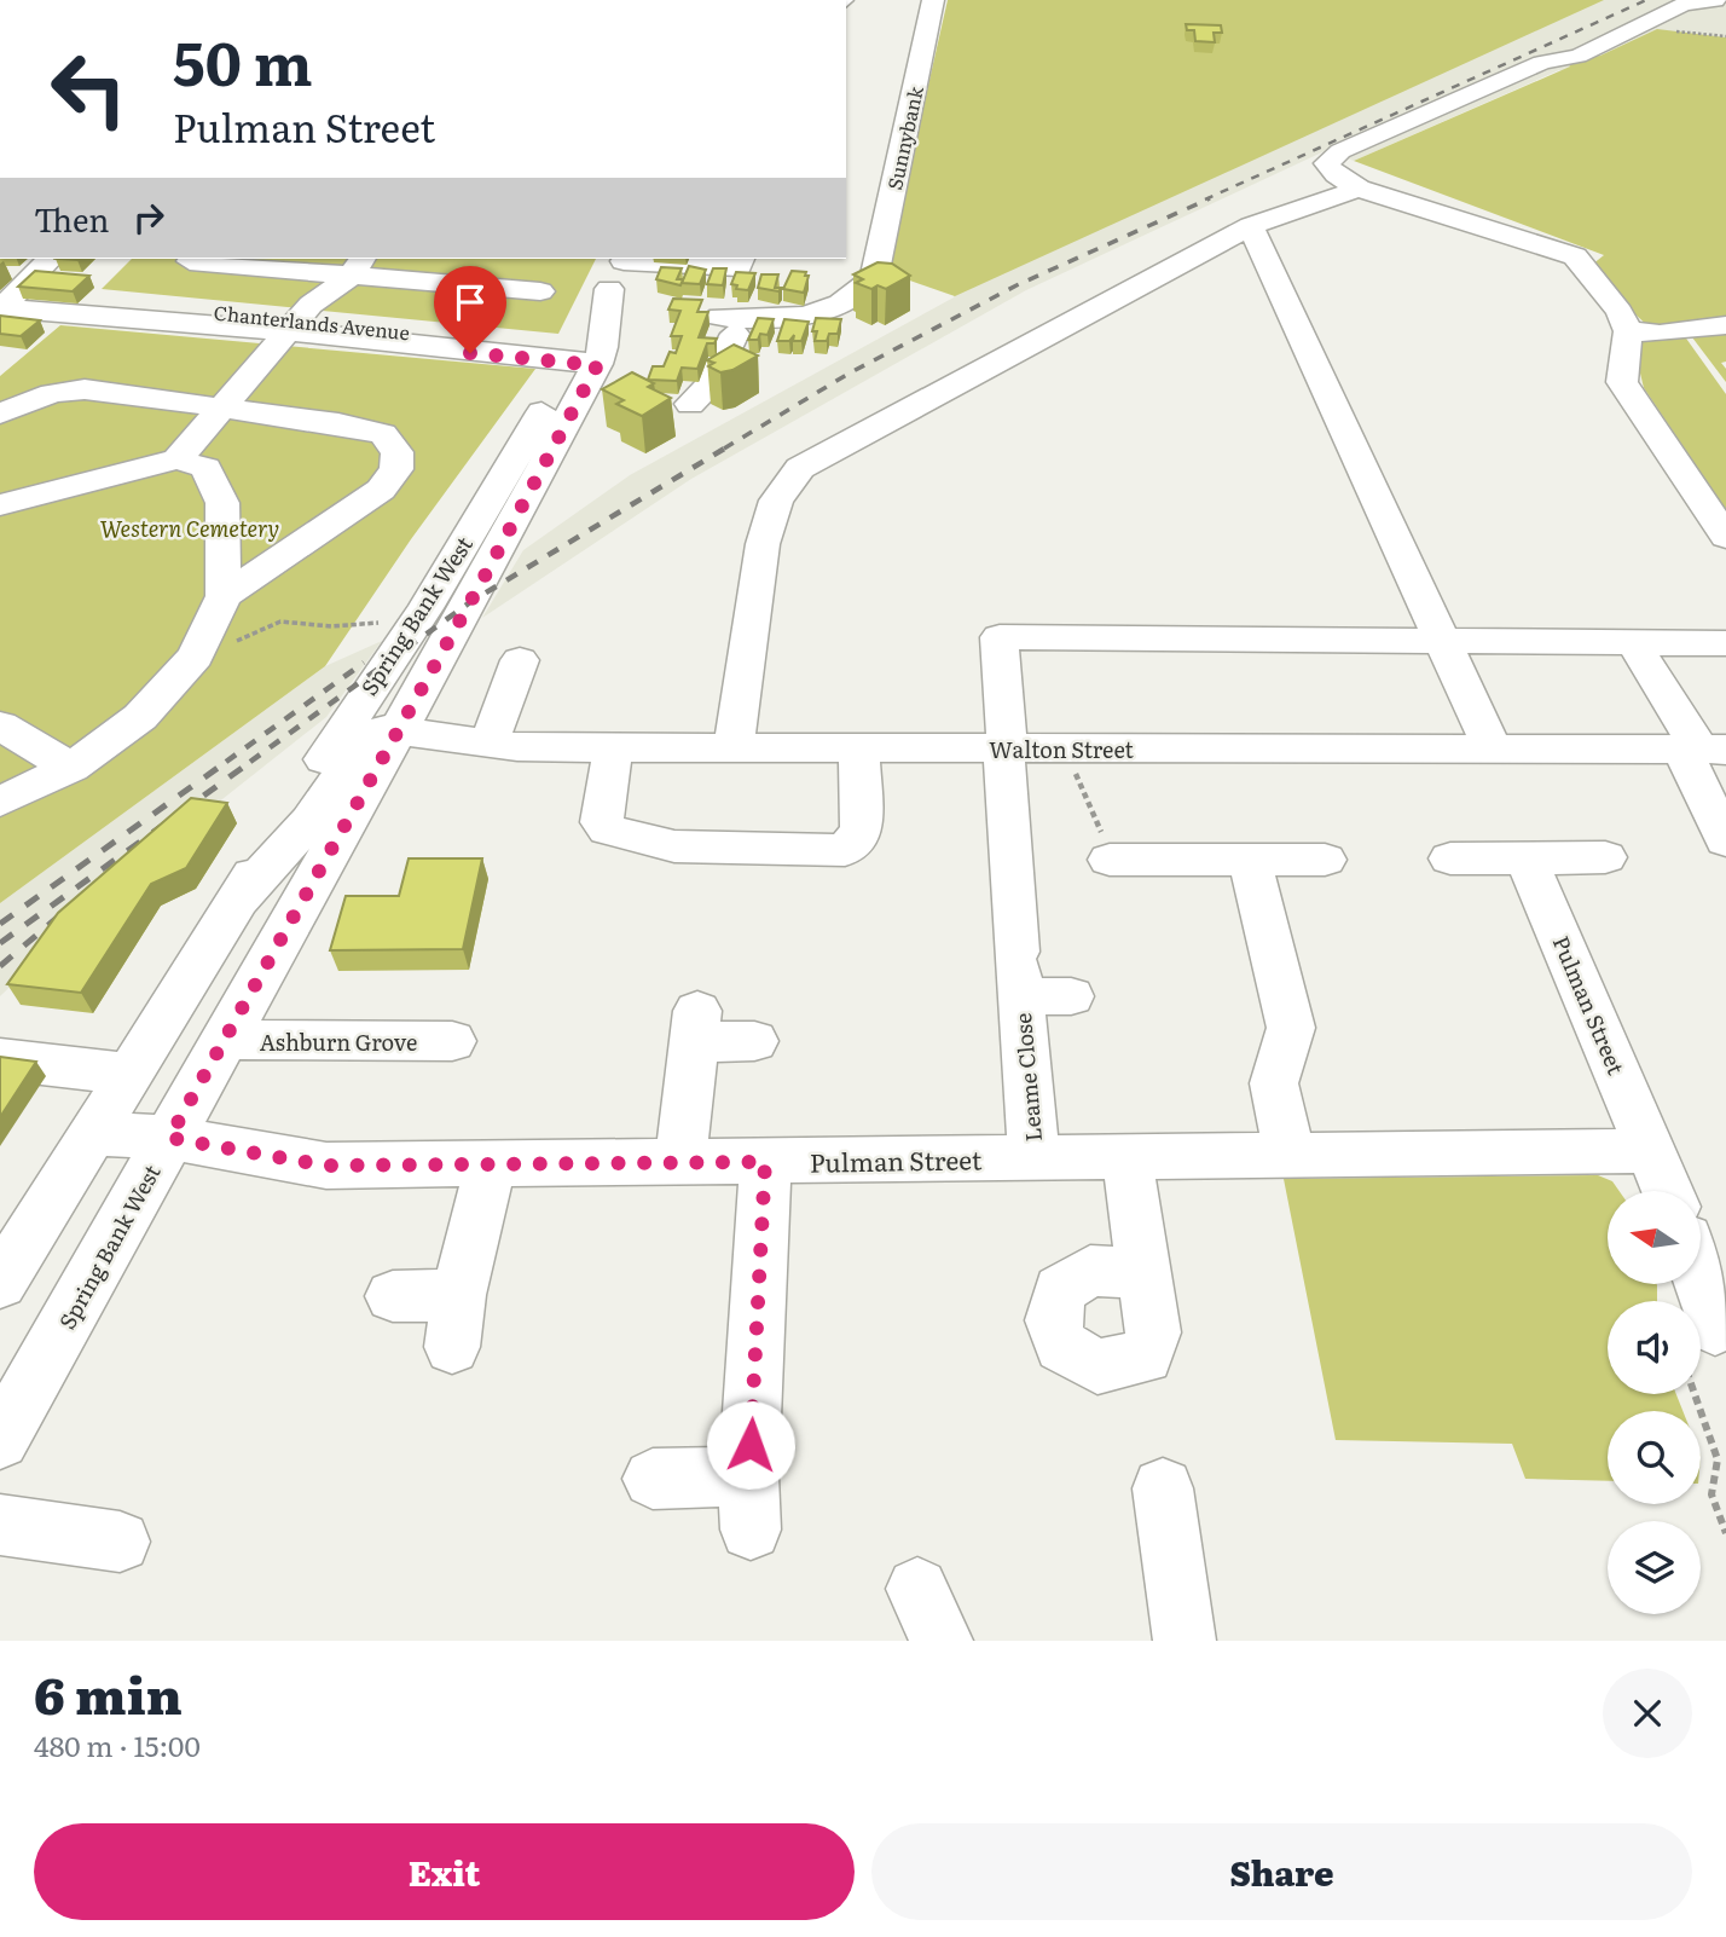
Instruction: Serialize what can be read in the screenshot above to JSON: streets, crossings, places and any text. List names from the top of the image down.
{
  "streets": {
    "street": [
      "Sunnybank",
      "Chanterlands Avenue",
      "Spring Bank West",
      "Walton Street",
      "Pulman Street",
      "Ashburn Grove",
      "Leame Close"
    ]
  },
  "crossings": [
    ["Chanterlands Avenue", "Spring Bank West"],
    ["Spring Bank West", "Walton Street"],
    ["Spring Bank West", "Pulman Street"],
    ["Spring Bank West", "Ashburn Grove"],
    ["Pulman Street", "Leame Close"]
  ],
  "parks": ["Western Cemetery"],
  "north": "left",
  "page": {
    "turn": ["50 m", "Pulman Street"],
    "then": "Then",
    "heading": ["6 min", "480 m · 15:00"],
    "buttons": ["Exit", "Share"]
  }
}
